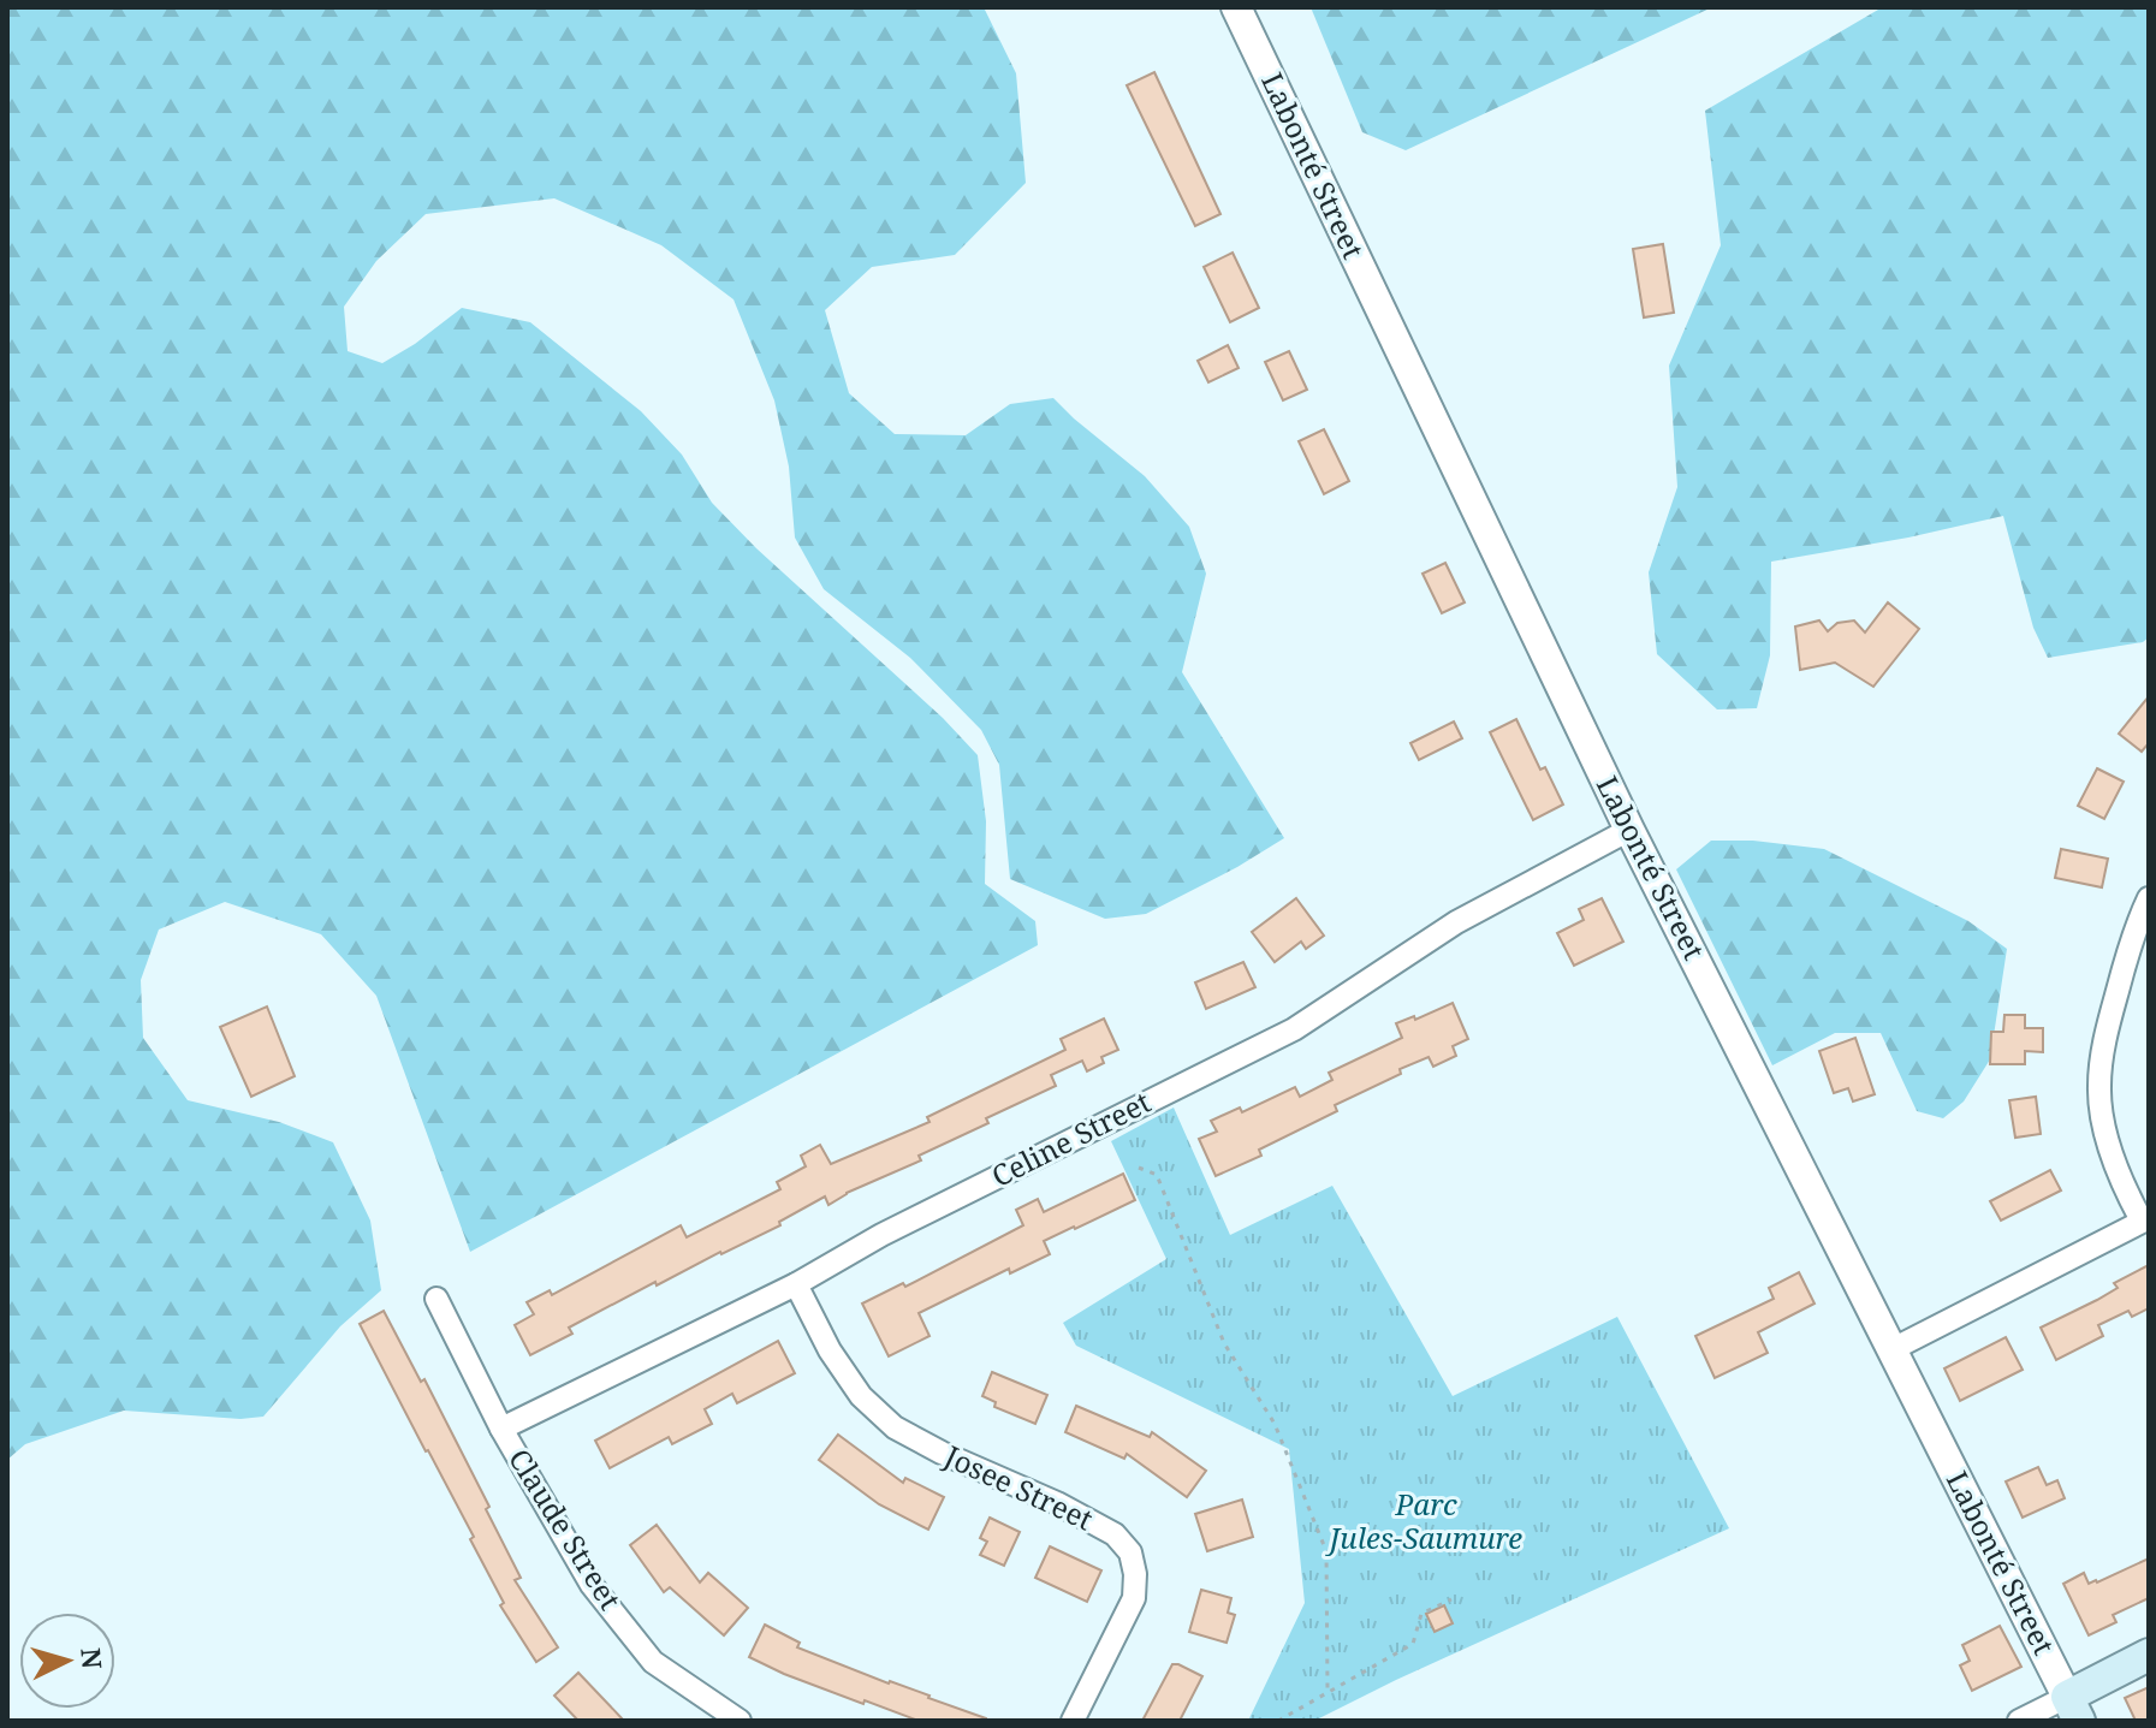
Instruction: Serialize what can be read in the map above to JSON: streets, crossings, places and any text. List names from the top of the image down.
{
  "streets": {
    "street": [
      "Labonté Street",
      "Celine Street",
      "Josee Street",
      "Claude Street"
    ]
  },
  "crossings": [
    ["Labonté Street", "Celine Street"],
    ["Celine Street", "Josee Street"],
    ["Celine Street", "Claude Street"]
  ],
  "parks": ["Parc Jules-Saumure"],
  "north": "right"
}
